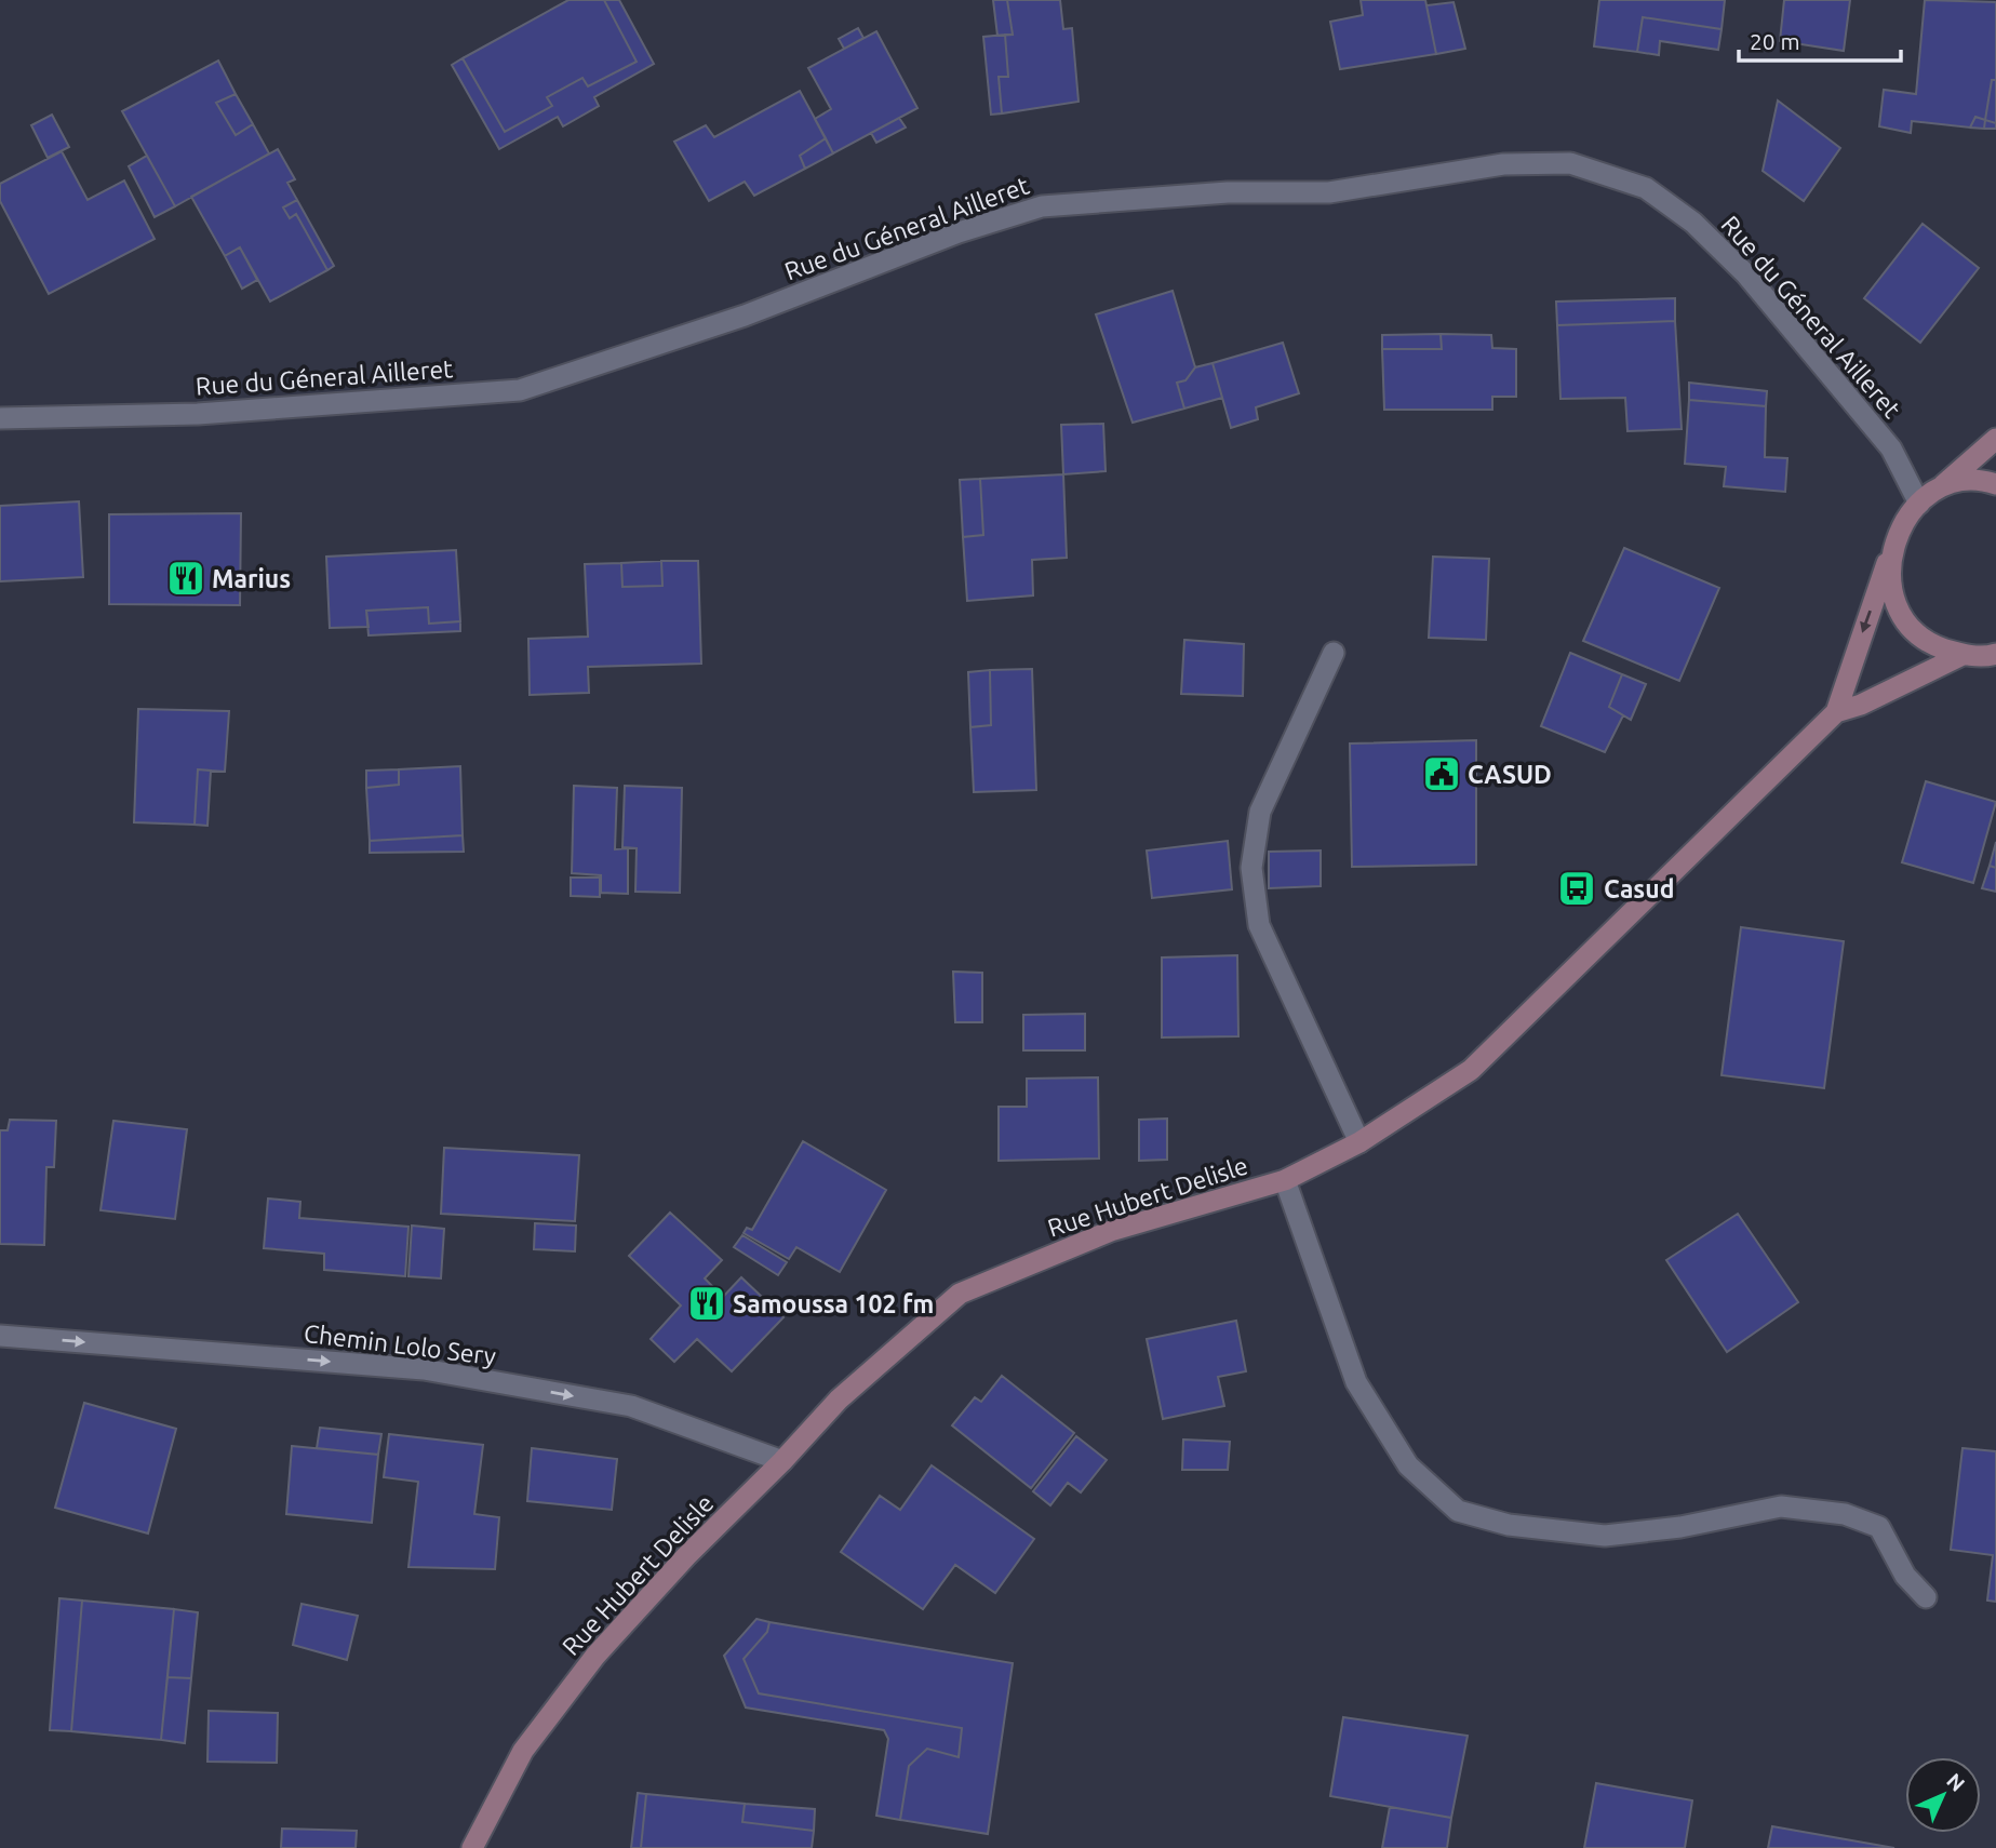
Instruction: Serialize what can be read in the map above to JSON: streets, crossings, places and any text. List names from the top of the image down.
{
  "streets": {
    "main road": ["Rue Hubert Delisle"],
    "street": ["Rue du Géneral Ailleret", "Chemin Lolo Sery"]
  },
  "crossings": [
    ["Rue du Géneral Ailleret", "Rue Hubert Delisle"],
    ["Rue Hubert Delisle", "Chemin Lolo Sery"]
  ],
  "one_way": ["Chemin Lolo Sery"],
  "places": {
    "restaurant": ["Marius", "Samoussa 102 fm"],
    "public building": ["CASUD"],
    "bus stop": ["Casud"]
  },
  "scale_bar": "20 m",
  "north": "top right"
}
